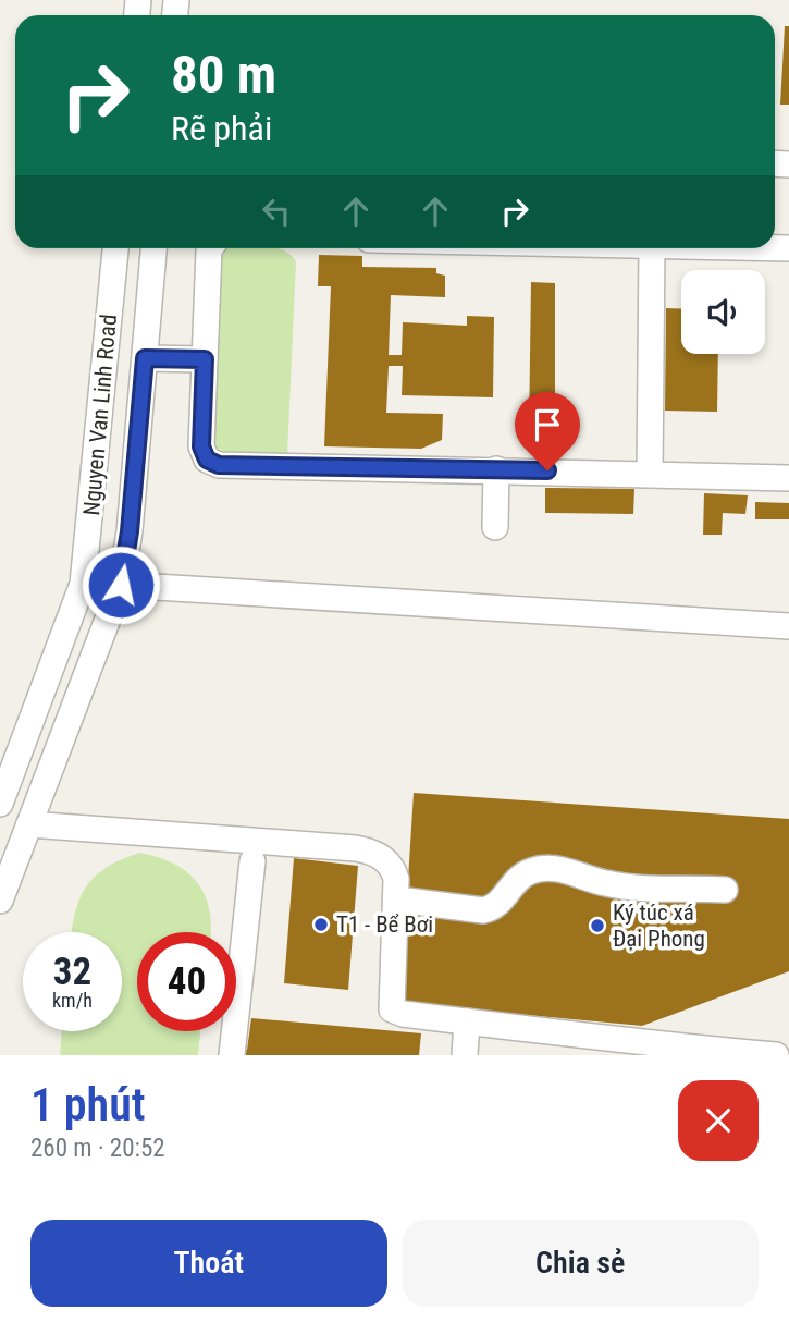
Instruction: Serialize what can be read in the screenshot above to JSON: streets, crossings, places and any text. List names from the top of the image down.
{
  "streets": {
    "street": ["Nguyen Van Linh Road"]
  },
  "places": ["T1 - Bể Bơi", "Ký túc xá Đại Phong"],
  "page": {
    "turn": ["80 m", "Rẽ phải"],
    "speed": "32 km/h",
    "limit": "40",
    "heading": ["1 phút", "260 m · 20:52"],
    "buttons": ["Thoát", "Chia sẻ"]
  }
}
